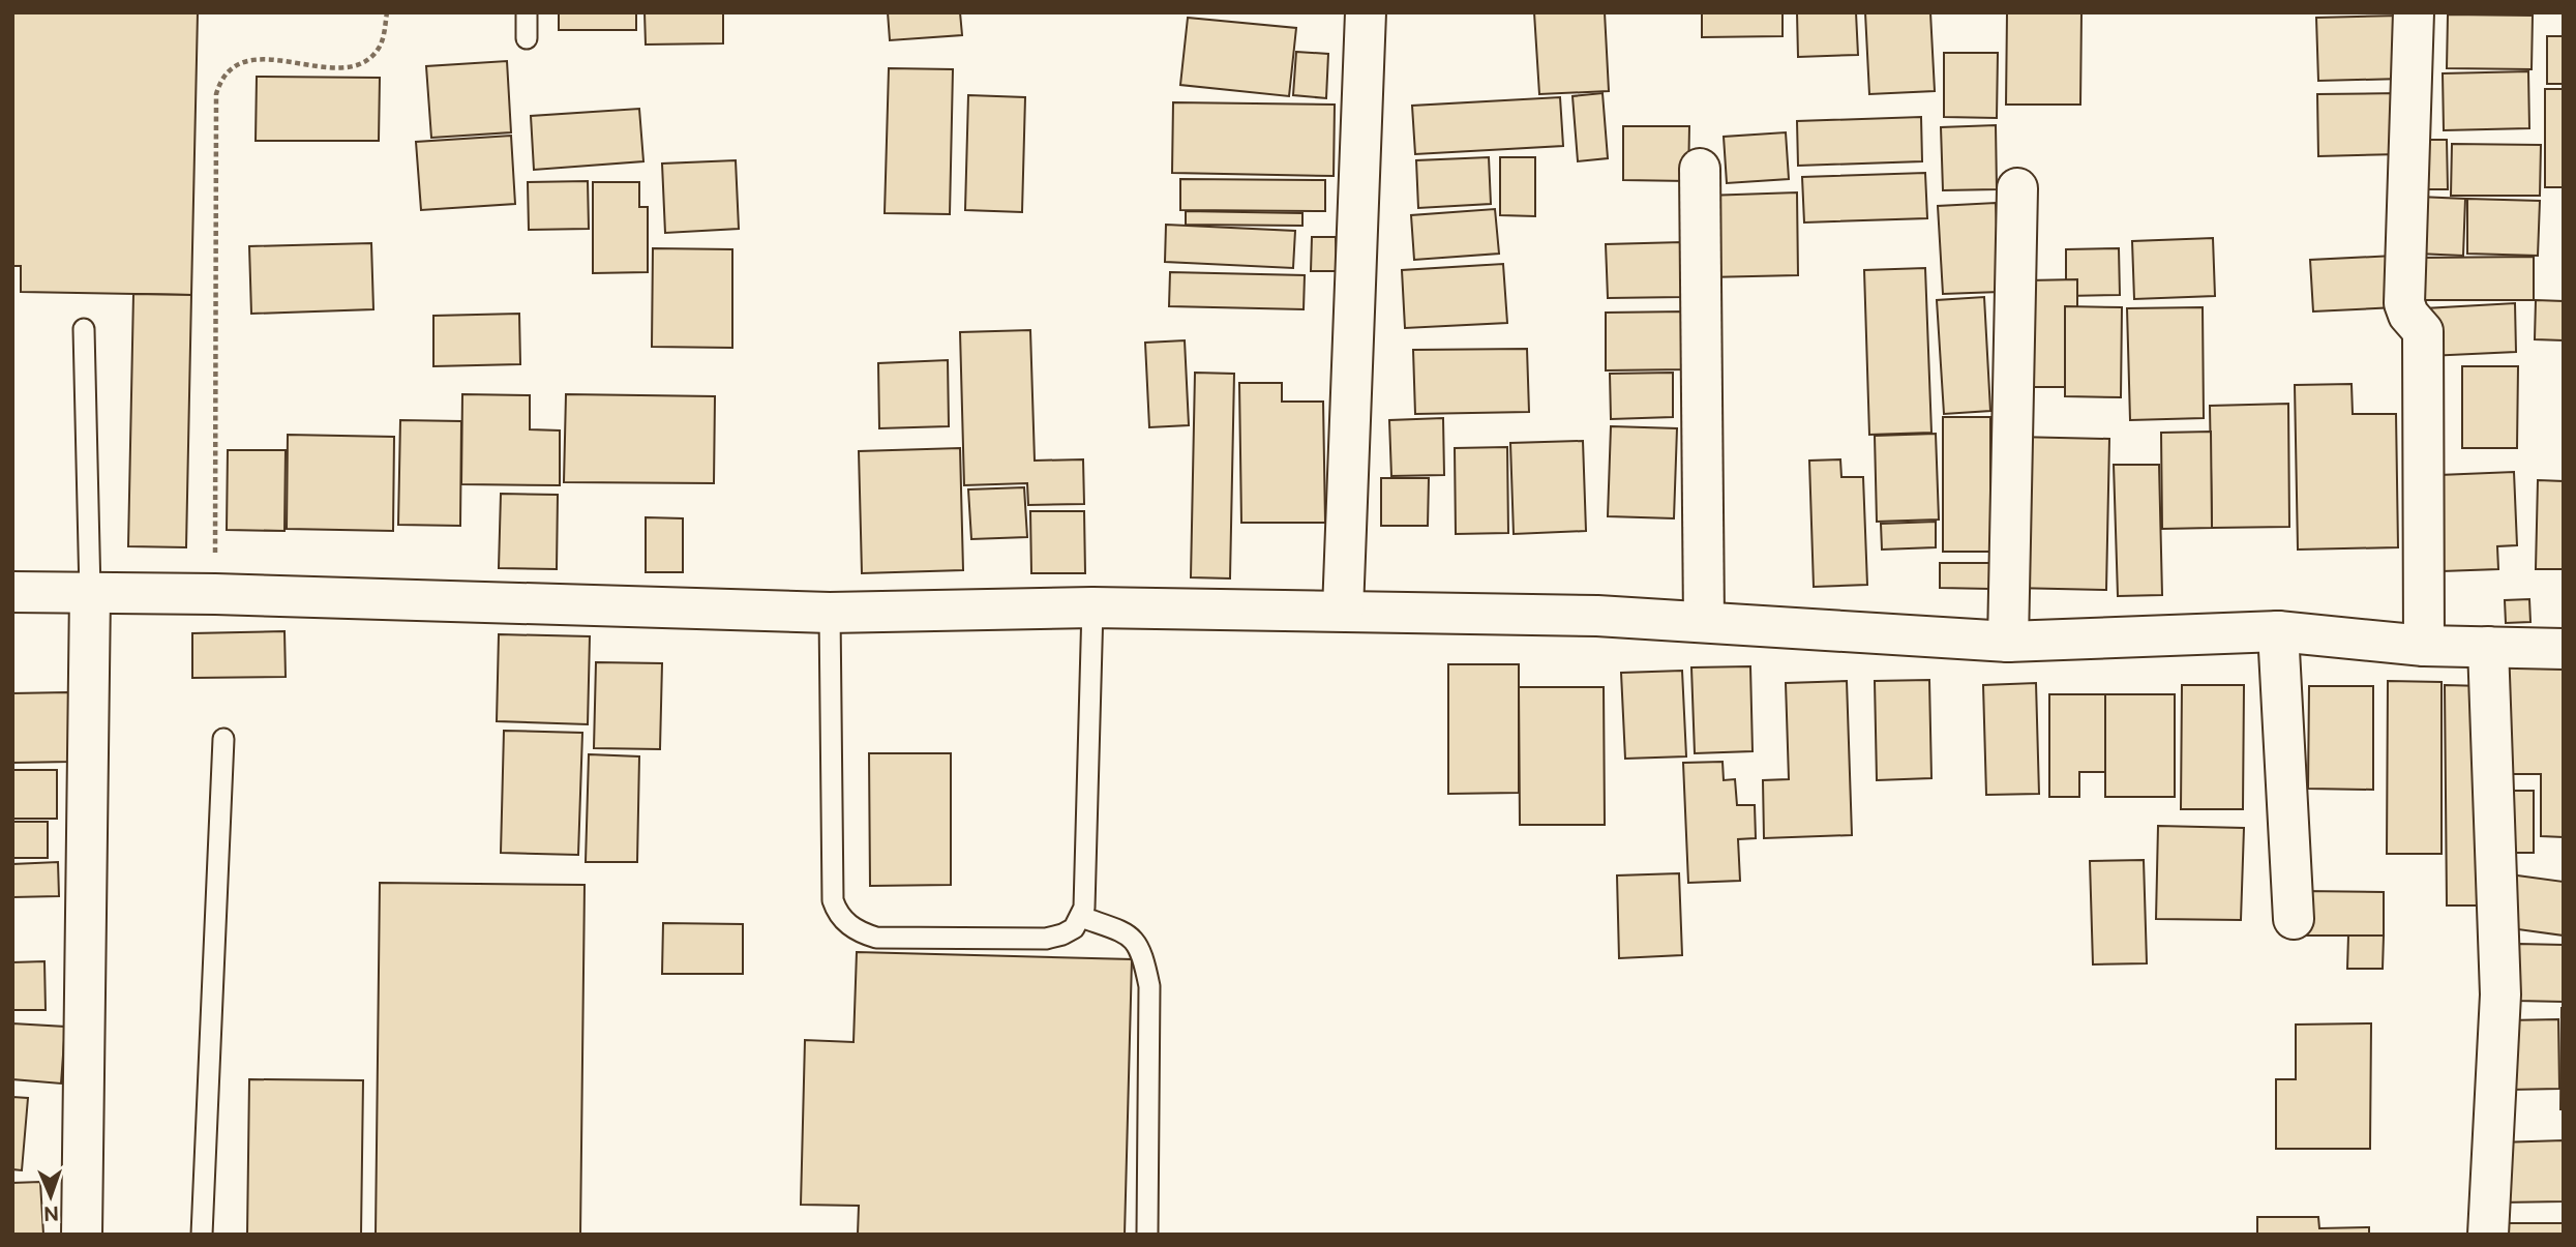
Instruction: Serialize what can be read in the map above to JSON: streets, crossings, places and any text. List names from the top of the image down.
{
  "north": "bottom"
}
